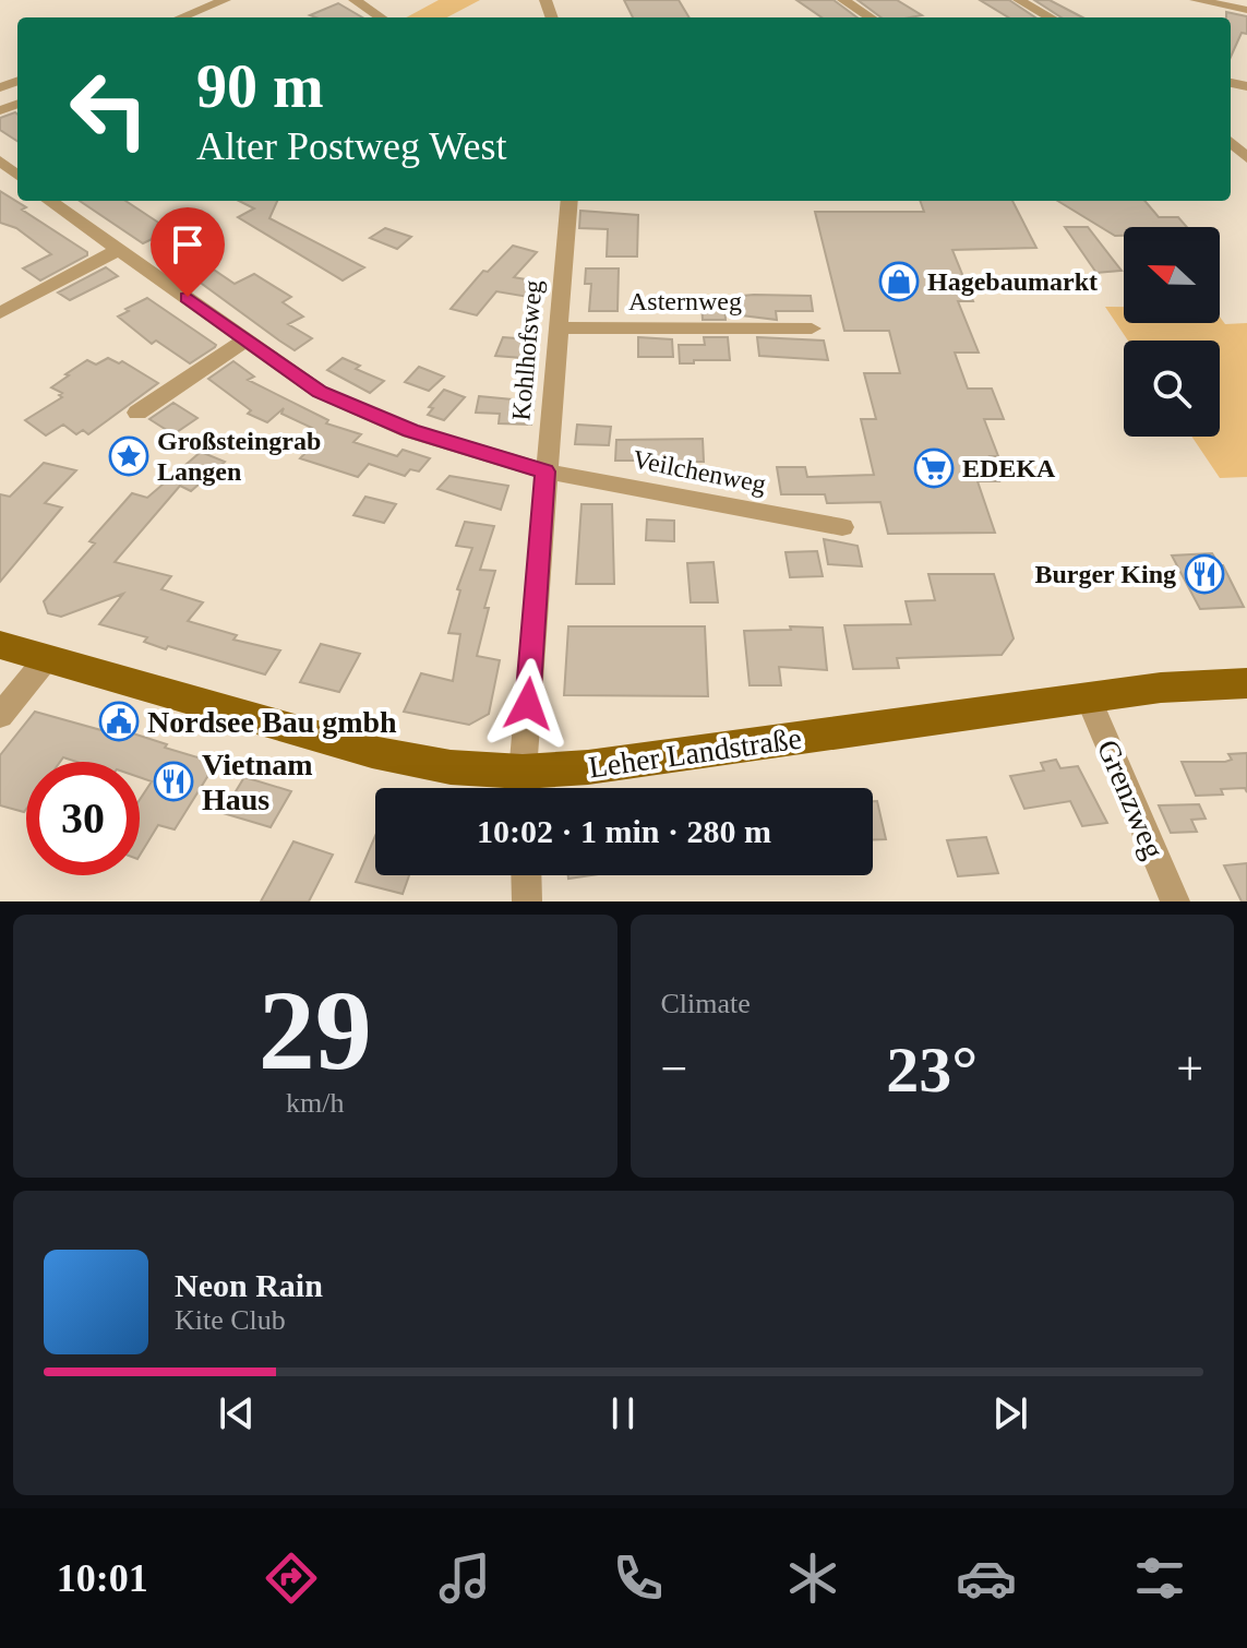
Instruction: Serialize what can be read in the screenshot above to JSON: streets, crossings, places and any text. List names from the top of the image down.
{
  "streets": {
    "main road": ["Leher Landstraße"],
    "street": [
      "Asternweg",
      "Kohlhofsweg",
      "Veilchenweg",
      "Grenzweg"
    ]
  },
  "crossings": [
    ["Asternweg", "Kohlhofsweg"],
    ["Kohlhofsweg", "Veilchenweg"],
    ["Kohlhofsweg", "Leher Landstraße"],
    ["Leher Landstraße", "Grenzweg"]
  ],
  "places": {
    "shop": ["Hagebaumarkt"],
    "place": ["Großsteingrab Langen"],
    "supermarket": ["EDEKA"],
    "restaurant": ["Burger King", "Vietnam Haus"],
    "public building": ["Nordsee Bau gmbh"]
  },
  "north": "left",
  "page": {
    "turn": ["90 m", "Alter Postweg West"],
    "limit": "30",
    "trip": "10:02 · 1 min · 280 m",
    "tile": [
      ["29", "km/h"],
      "Climate"
    ],
    "heat": ["−", "23°", "+"],
    "song": ["Neon Rain", "Kite Club"],
    "tabs": "10:01"
  }
}
